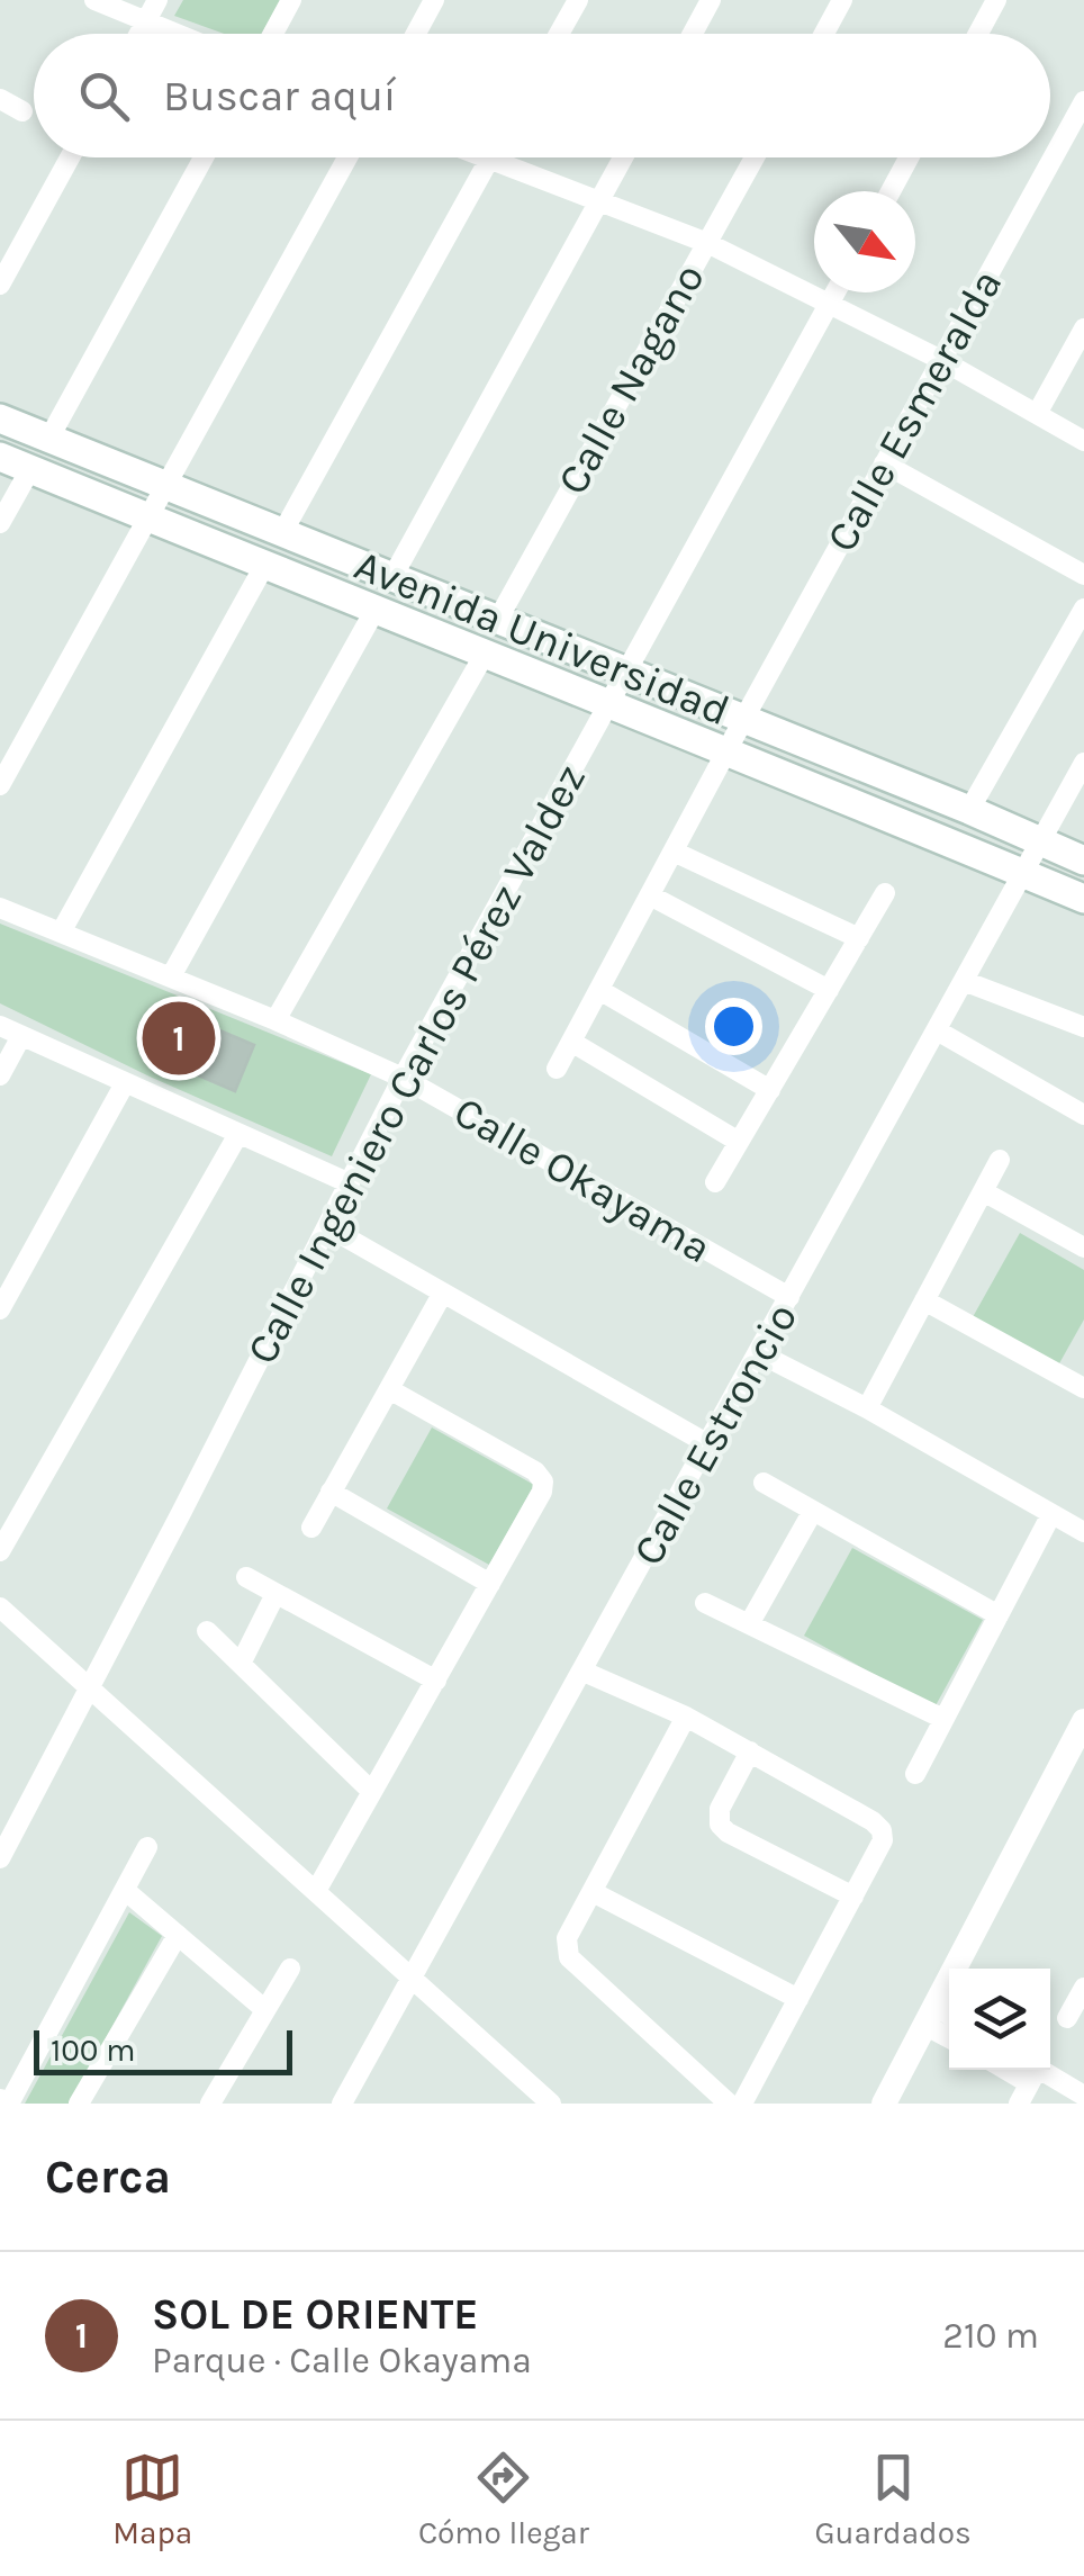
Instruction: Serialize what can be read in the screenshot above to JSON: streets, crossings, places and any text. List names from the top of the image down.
{
  "streets": {
    "main road": ["Avenida Universidad"],
    "street": [
      "Calle Nagano",
      "Calle Esmeralda",
      "Calle Ingeniero Carlos Pérez Valdez",
      "Calle Okayama",
      "Calle Estroncio"
    ]
  },
  "crossings": [
    ["Calle Nagano", "Avenida Universidad"],
    ["Calle Esmeralda", "Avenida Universidad"],
    ["Avenida Universidad", "Calle Ingeniero Carlos Pérez Valdez"],
    ["Avenida Universidad", "Calle Estroncio"],
    ["Calle Ingeniero Carlos Pérez Valdez", "Calle Okayama"],
    ["Calle Okayama", "Calle Estroncio"]
  ],
  "scale_bar": "100 m",
  "north": "bottom right",
  "page": {
    "search": "Buscar aquí",
    "pins": "1",
    "scale": "100 m",
    "heading": "Cerca",
    "list": [
      {
        "mark": "1",
        "name": "SOL DE ORIENTE",
        "note": "Parque · Calle Okayama",
        "value": "210 m"
      }
    ],
    "nav": ["Mapa", "Cómo llegar", "Guardados"]
  }
}
